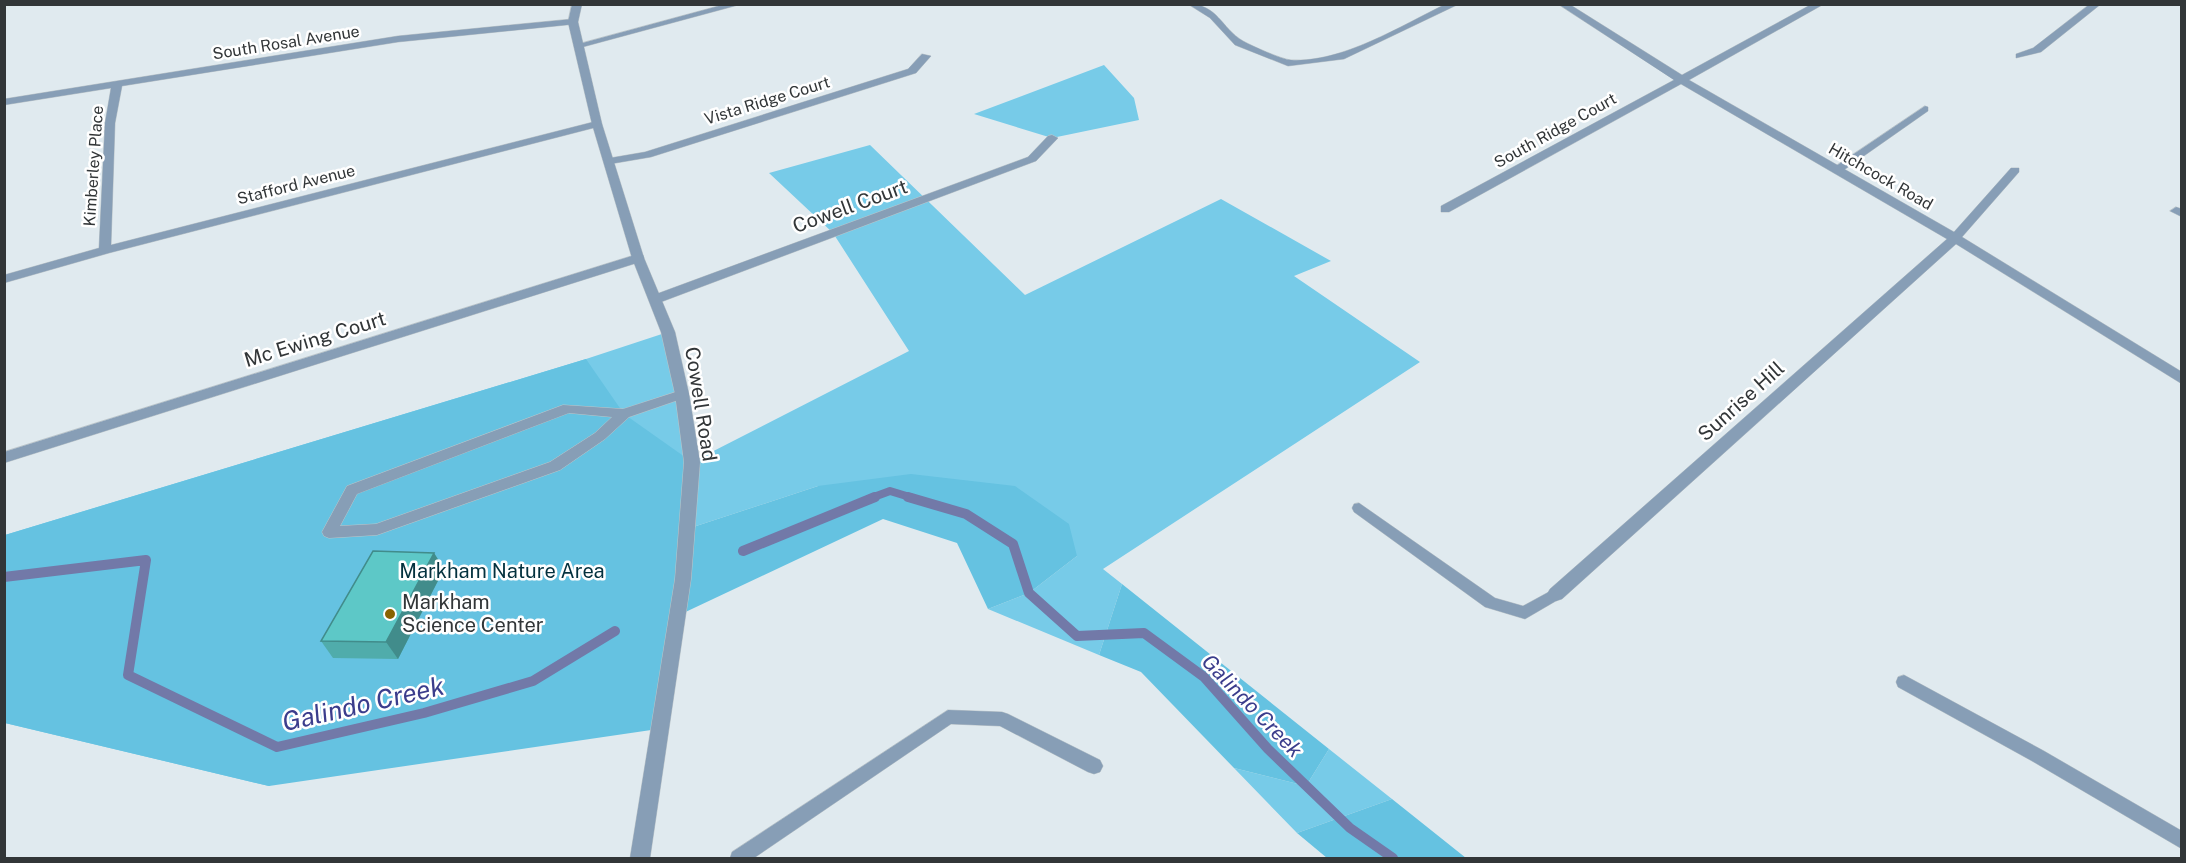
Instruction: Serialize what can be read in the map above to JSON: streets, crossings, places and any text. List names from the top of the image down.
{
  "streets": {
    "street": [
      "South Rosal Avenue",
      "Vista Ridge Court",
      "South Ridge Court",
      "Kimberley Place",
      "Hitchcock Road",
      "Stafford Avenue",
      "Cowell Court",
      "Mc Ewing Court",
      "Sunrise Hill",
      "Cowell Road"
    ]
  },
  "crossings": [
    ["South Rosal Avenue", "Kimberley Place"],
    ["South Rosal Avenue", "Cowell Road"],
    ["Vista Ridge Court", "Cowell Road"],
    ["South Ridge Court", "Hitchcock Road"],
    ["Kimberley Place", "Stafford Avenue"],
    ["Hitchcock Road", "Sunrise Hill"],
    ["Stafford Avenue", "Cowell Road"],
    ["Cowell Court", "Cowell Road"],
    ["Mc Ewing Court", "Cowell Road"]
  ],
  "water": ["Galindo Creek"],
  "parks": ["Markham Nature Area"],
  "places": ["Markham Science Center"]
}
